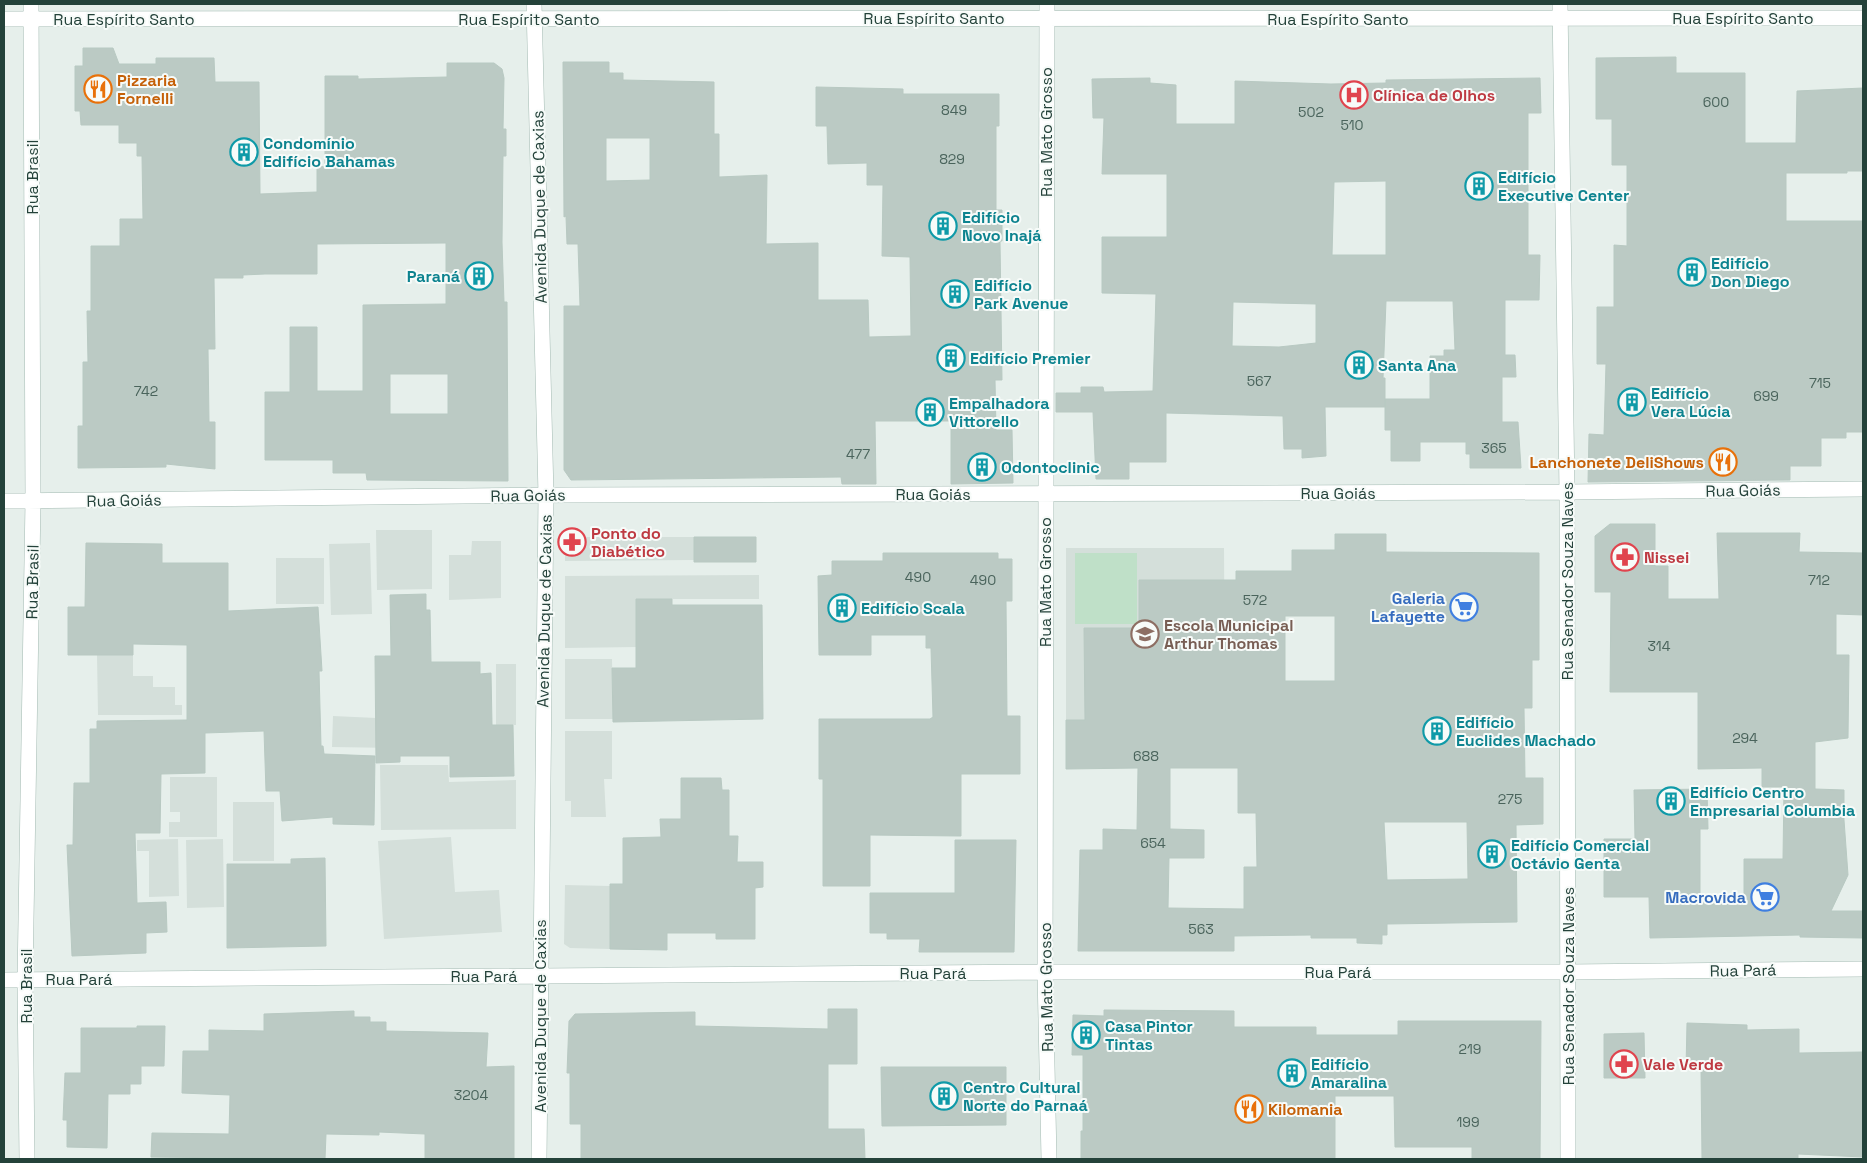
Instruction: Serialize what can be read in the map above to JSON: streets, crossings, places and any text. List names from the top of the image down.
{
  "streets": {
    "street": [
      "Rua Espírito Santo",
      "Rua Mato Grosso",
      "Rua Brasil",
      "Avenida Duque de Caxias",
      "Rua Goiás",
      "Rua Senador Souza Naves",
      "Rua Pará"
    ]
  },
  "crossings": [
    ["Rua Espírito Santo", "Rua Mato Grosso"],
    ["Rua Espírito Santo", "Rua Brasil"],
    ["Rua Espírito Santo", "Avenida Duque de Caxias"],
    ["Rua Espírito Santo", "Rua Senador Souza Naves"],
    ["Rua Mato Grosso", "Rua Goiás"],
    ["Rua Mato Grosso", "Rua Pará"],
    ["Rua Brasil", "Rua Goiás"],
    ["Rua Brasil", "Rua Pará"],
    ["Avenida Duque de Caxias", "Rua Goiás"],
    ["Avenida Duque de Caxias", "Rua Pará"],
    ["Rua Goiás", "Rua Senador Souza Naves"],
    ["Rua Senador Souza Naves", "Rua Pará"]
  ],
  "places": {
    "restaurant": ["Pizzaria Fornelli", "Lanchonete DeliShows", "Kilomania"],
    "hospital": ["Clínica de Olhos"],
    "building": [
      "Condomínio Edifício Bahamas",
      "Edifício Executive Center",
      "Edifício Novo Inajá",
      "Edifício Don Diego",
      "Paraná",
      "Edifício Park Avenue",
      "Edifício Premier",
      "Santa Ana",
      "Edifício Vera Lúcia",
      "Empalhadora Vittorello",
      "Odontoclinic",
      "Edifício Scala",
      "Edifício Euclides Machado",
      "Edifício Centro Empresarial Columbia",
      "Edifício Comercial Octávio Genta",
      "Casa Pintor Tintas",
      "Edifício Amaralina",
      "Centro Cultural Norte do Parnaá"
    ],
    "pharmacy": ["Ponto do Diabético", "Nissei", "Vale Verde"],
    "supermarket": ["Galeria Lafayette", "Macrovida"],
    "school or university": ["Escola Municipal Arthur Thomas"]
  },
  "house_numbers": [
    "600",
    "849",
    "502",
    "510",
    "829",
    "567",
    "715",
    "742",
    "699",
    "365",
    "477",
    "490",
    "490",
    "712",
    "572",
    "314",
    "294",
    "688",
    "275",
    "654",
    "563",
    "219",
    "3204",
    "199"
  ]
}
